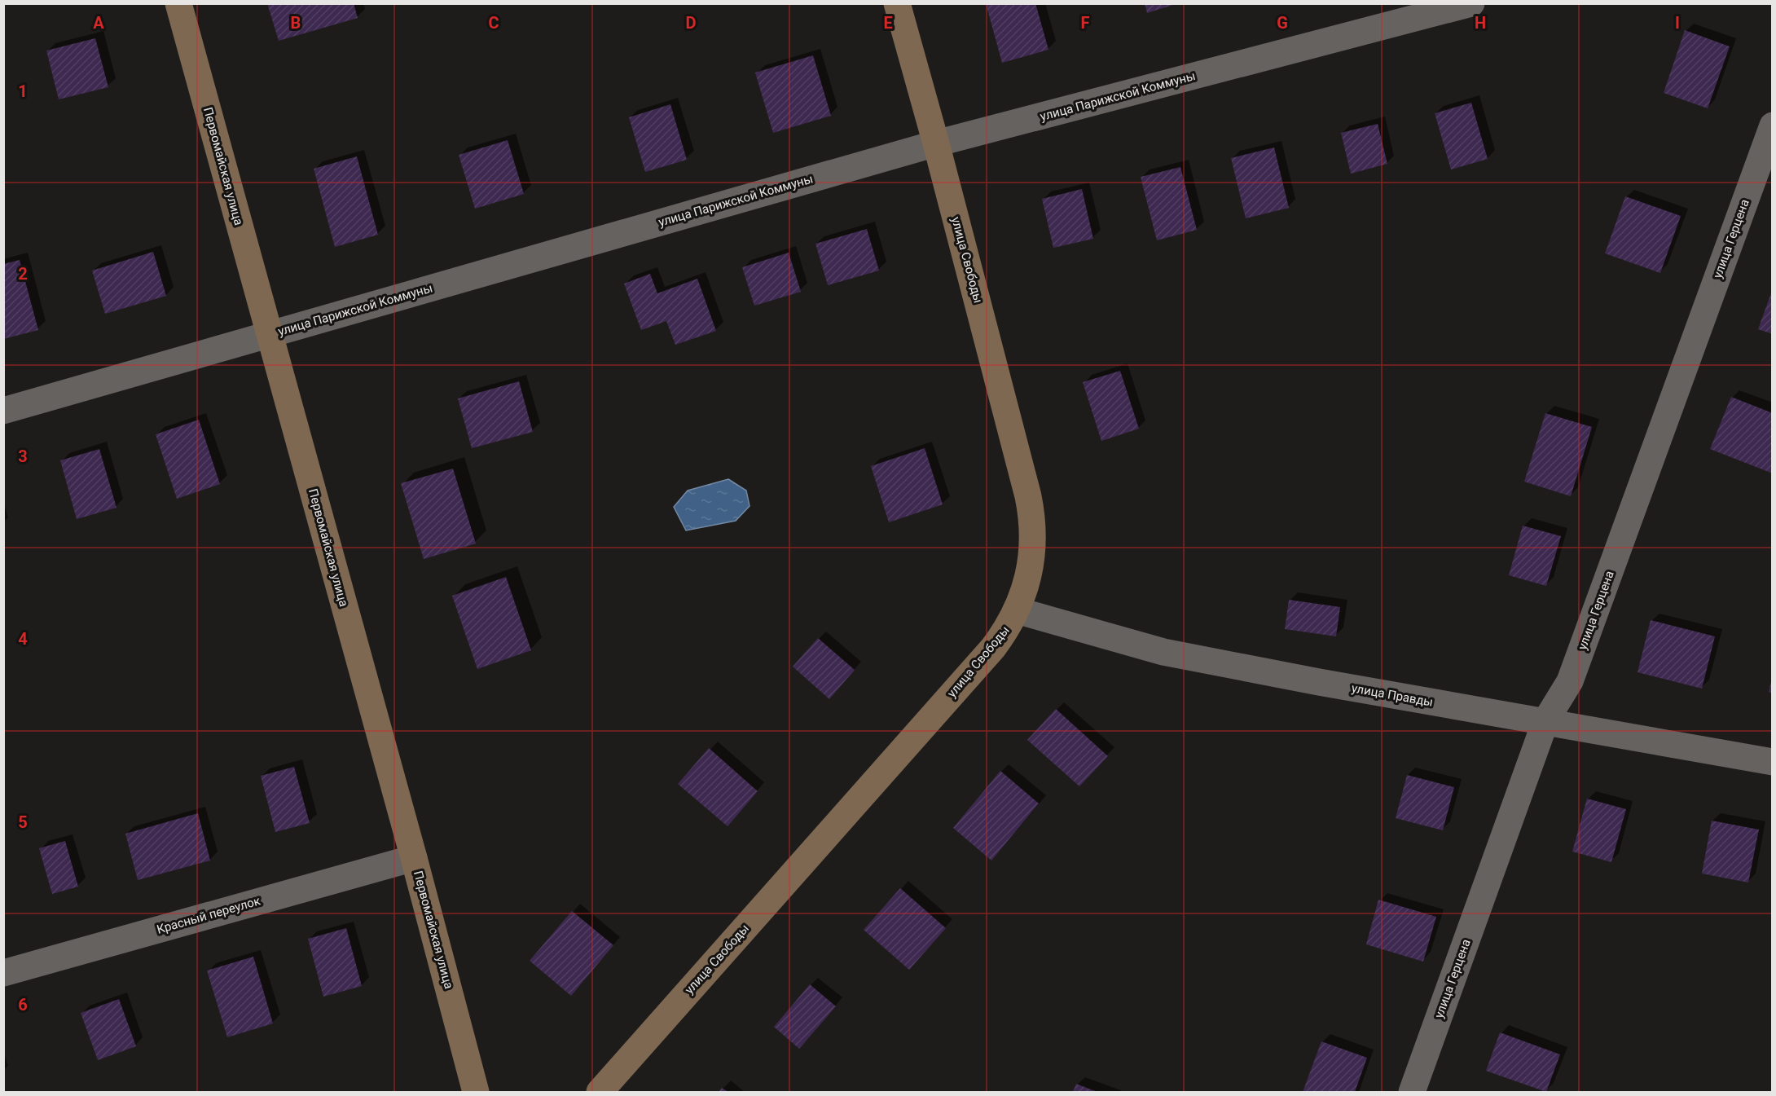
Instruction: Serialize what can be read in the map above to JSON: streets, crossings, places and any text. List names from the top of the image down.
{
  "streets": {
    "main road": ["Первомайская улица", "улица Свободы"],
    "street": [
      "улица Парижской Коммуны",
      "улица Герцена",
      "улица Правды",
      "Красный переулок"
    ]
  },
  "crossings": [
    ["улица Парижской Коммуны", "Первомайская улица"],
    ["улица Парижской Коммуны", "улица Свободы"],
    ["Первомайская улица", "Красный переулок"],
    ["улица Герцена", "улица Правды"],
    ["улица Свободы", "улица Правды"]
  ],
  "grid": {
    "columns": [
      "A",
      "B",
      "C",
      "D",
      "E",
      "F",
      "G",
      "H",
      "I"
    ],
    "rows": [
      "1",
      "2",
      "3",
      "4",
      "5",
      "6"
    ]
  }
}
